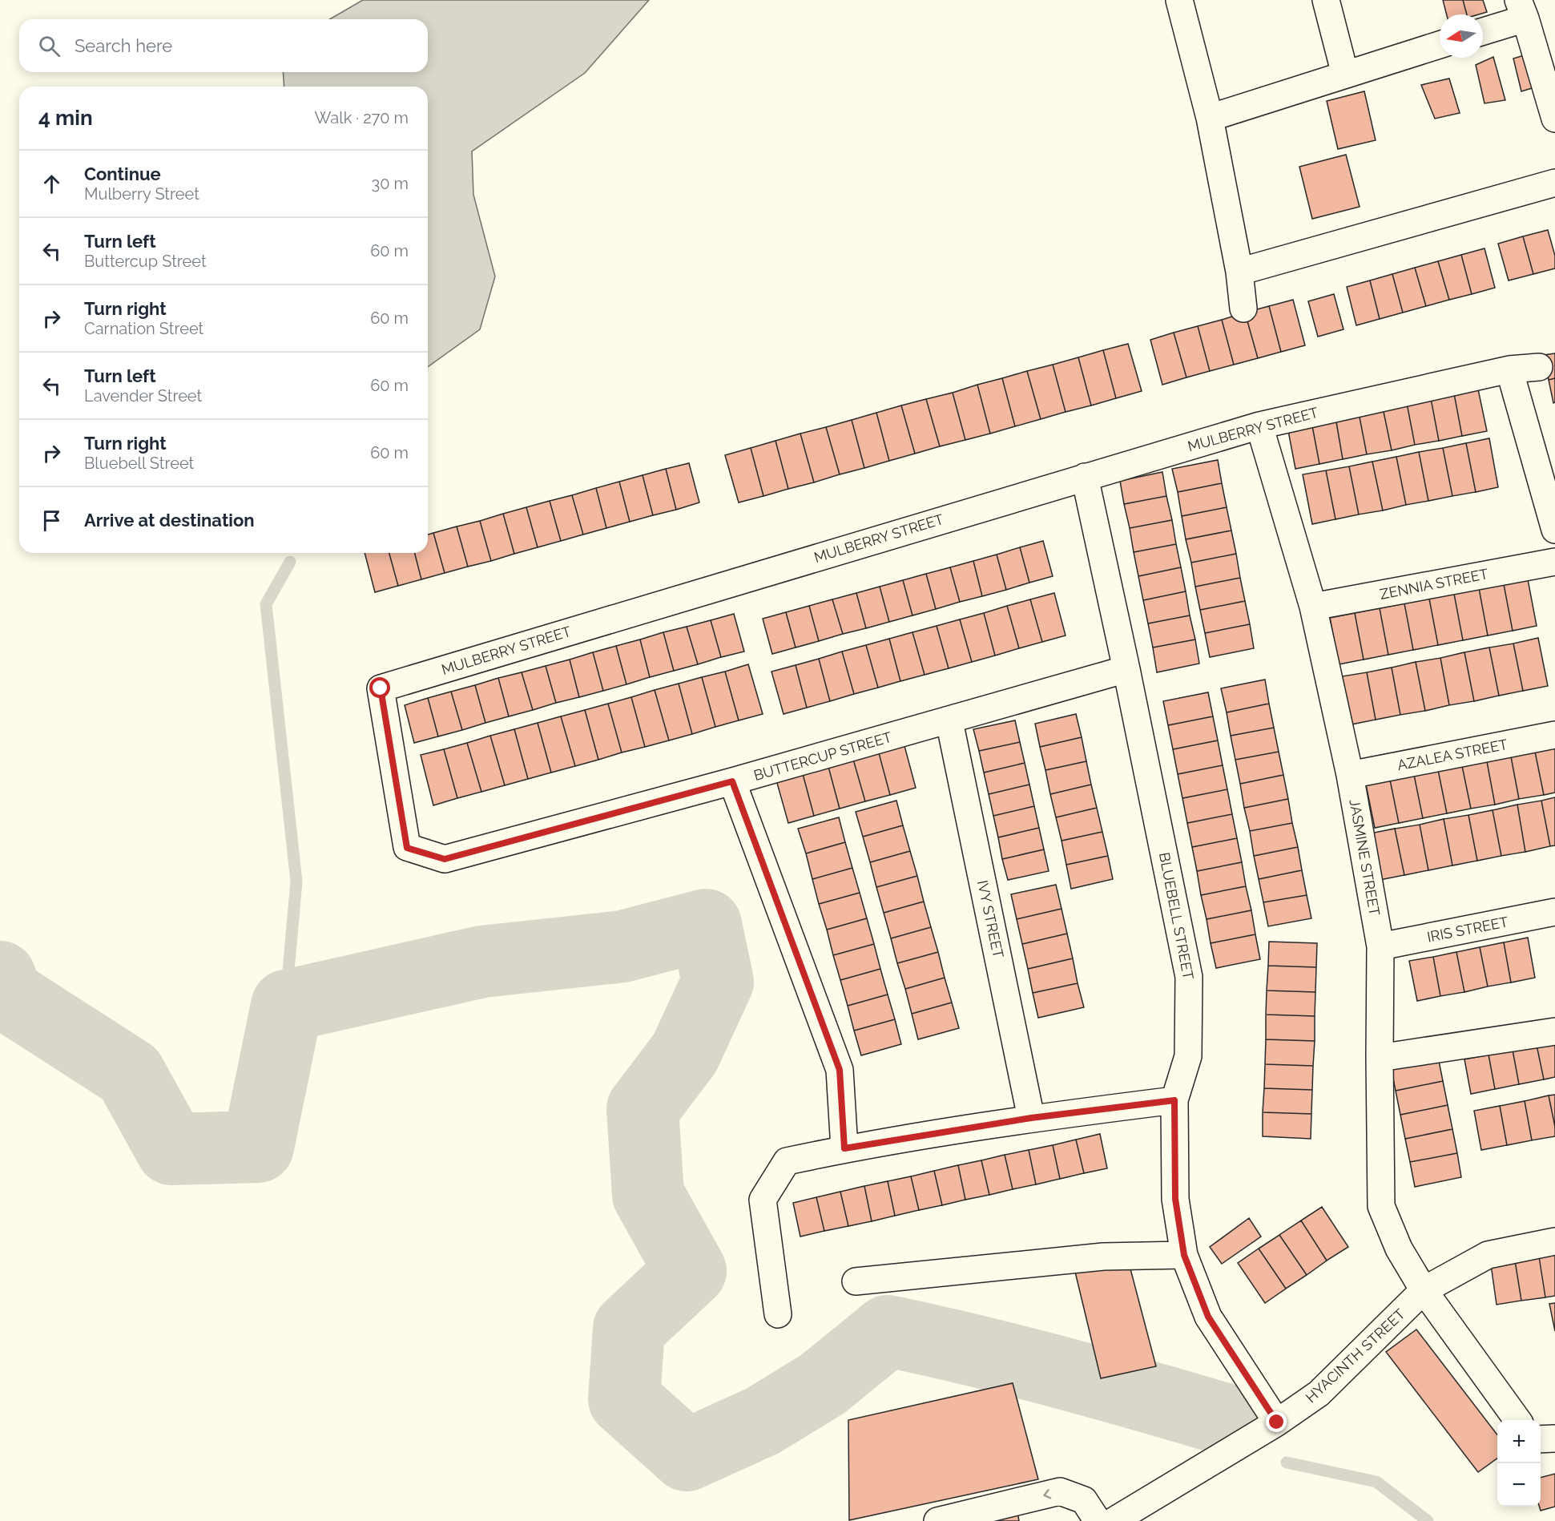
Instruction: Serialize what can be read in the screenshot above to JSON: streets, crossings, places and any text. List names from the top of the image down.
{
  "streets": {
    "street": [
      "MULBERRY STREET",
      "ZENNIA STREET",
      "AZALEA STREET",
      "BUTTERCUP STREET",
      "JASMINE STREET",
      "BLUEBELL STREET",
      "IVY STREET",
      "IRIS STREET",
      "HYACINTH STREET"
    ]
  },
  "crossings": [
    ["MULBERRY STREET", "BUTTERCUP STREET"],
    ["MULBERRY STREET", "JASMINE STREET"],
    ["MULBERRY STREET", "BLUEBELL STREET"],
    ["ZENNIA STREET", "JASMINE STREET"],
    ["AZALEA STREET", "JASMINE STREET"],
    ["BUTTERCUP STREET", "BLUEBELL STREET"],
    ["BUTTERCUP STREET", "IVY STREET"],
    ["JASMINE STREET", "IRIS STREET"],
    ["JASMINE STREET", "HYACINTH STREET"],
    ["BLUEBELL STREET", "HYACINTH STREET"]
  ],
  "north": "left",
  "page": {
    "search": "Search here",
    "heading": ["4 min", "Walk · 270 m"],
    "list": [
      ["Continue", "Mulberry Street", "30 m"],
      ["Turn left", "Buttercup Street", "60 m"],
      ["Turn right", "Carnation Street", "60 m"],
      ["Turn left", "Lavender Street", "60 m"],
      ["Turn right", "Bluebell Street", "60 m"],
      "Arrive at destination"
    ],
    "map_buttons": ["+", "−"]
  }
}
